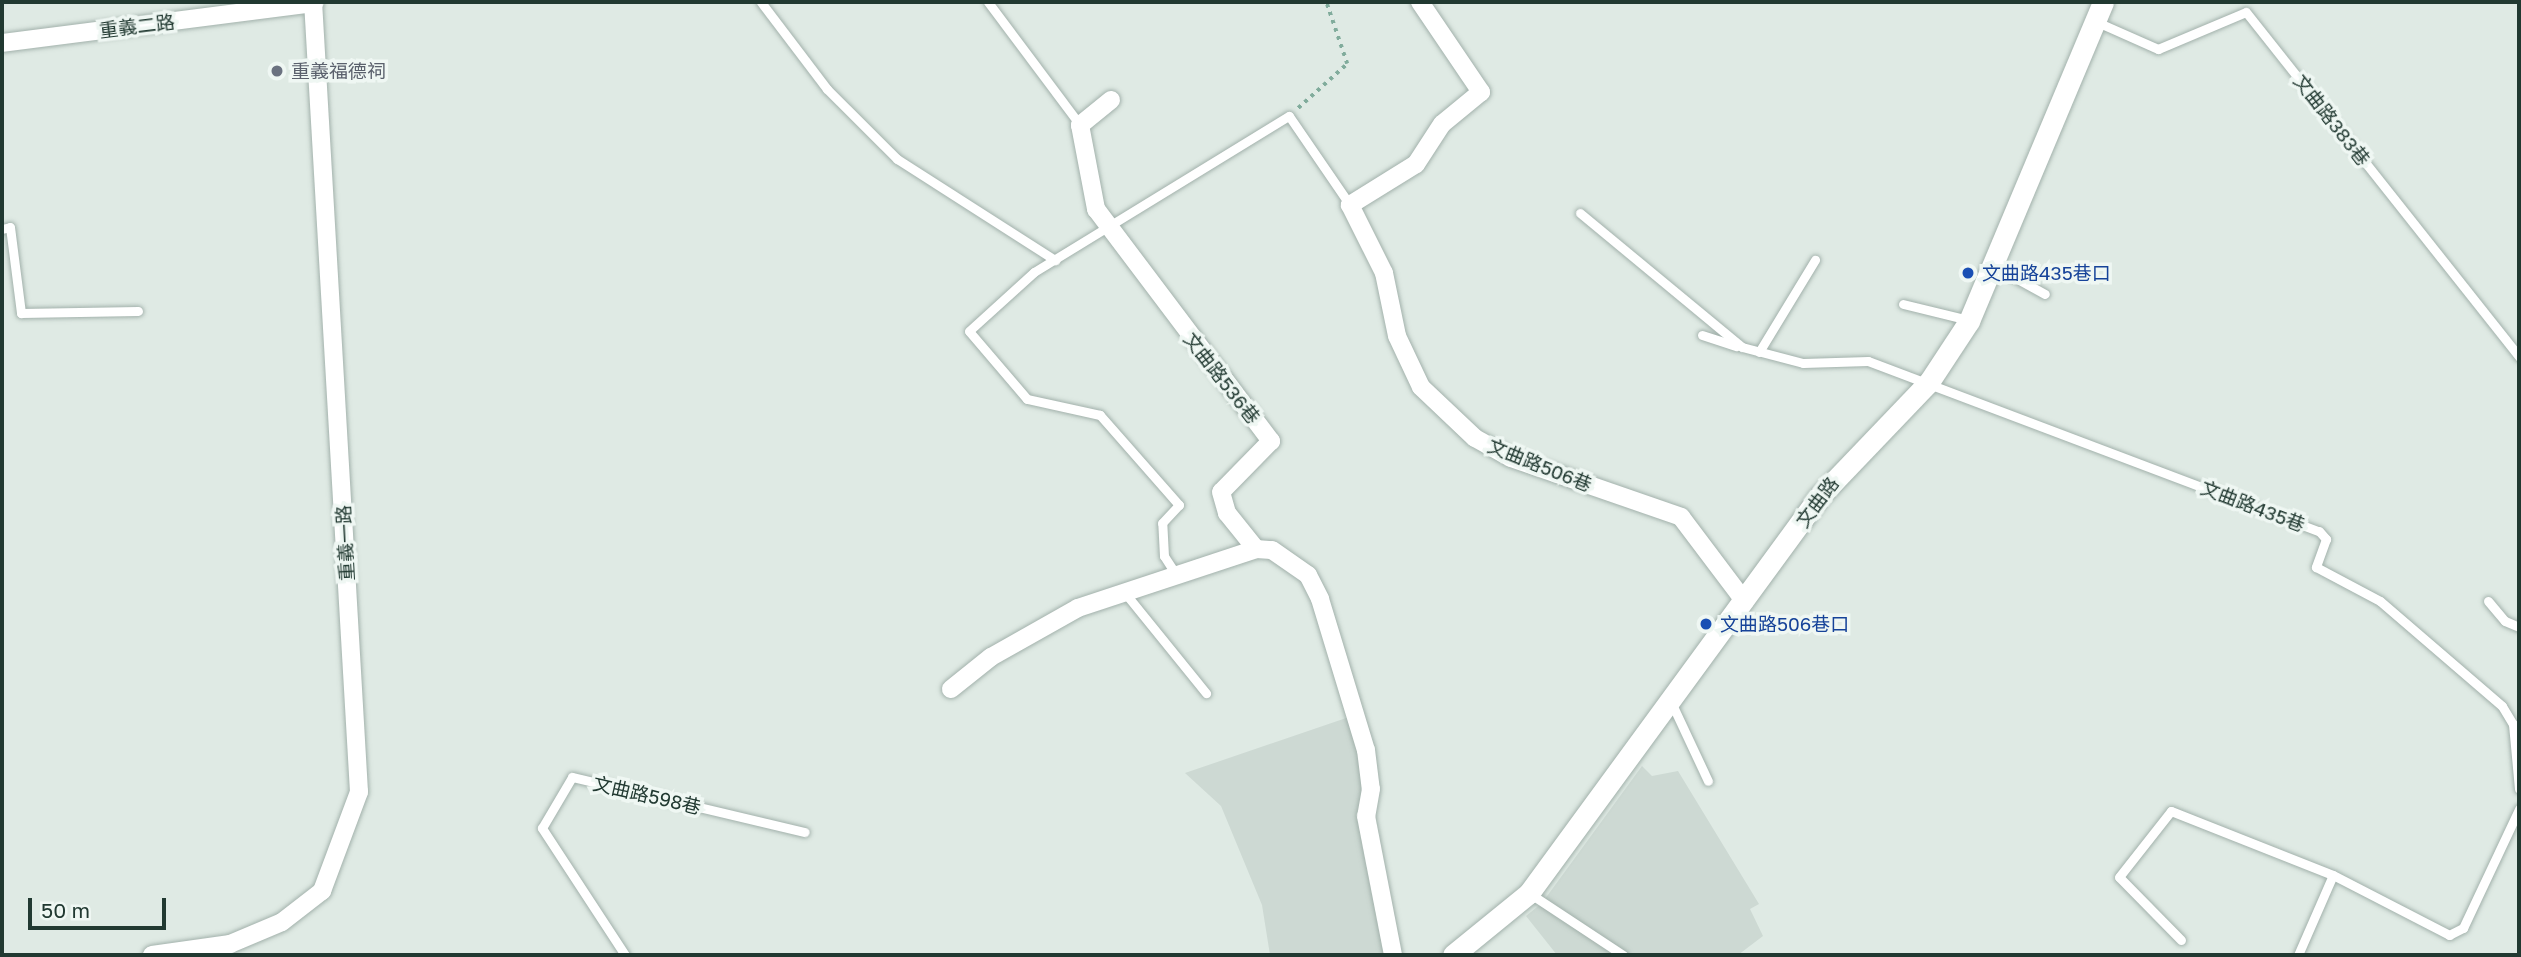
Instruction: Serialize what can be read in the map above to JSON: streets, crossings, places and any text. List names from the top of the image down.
{
  "streets": {
    "street": [
      "重義二路",
      "文曲路536巷",
      "文曲路506巷",
      "文曲路",
      "重義一路"
    ],
    "lane": ["文曲路383巷", "文曲路435巷", "文曲路598巷"]
  },
  "crossings": [
    ["重義二路", "重義一路"],
    ["文曲路383巷", "文曲路"],
    ["文曲路506巷", "文曲路"],
    ["文曲路", "文曲路435巷"]
  ],
  "places": ["重義福德祠", "文曲路435巷口", "文曲路506巷口"],
  "scale_bar": "50 m"
}
